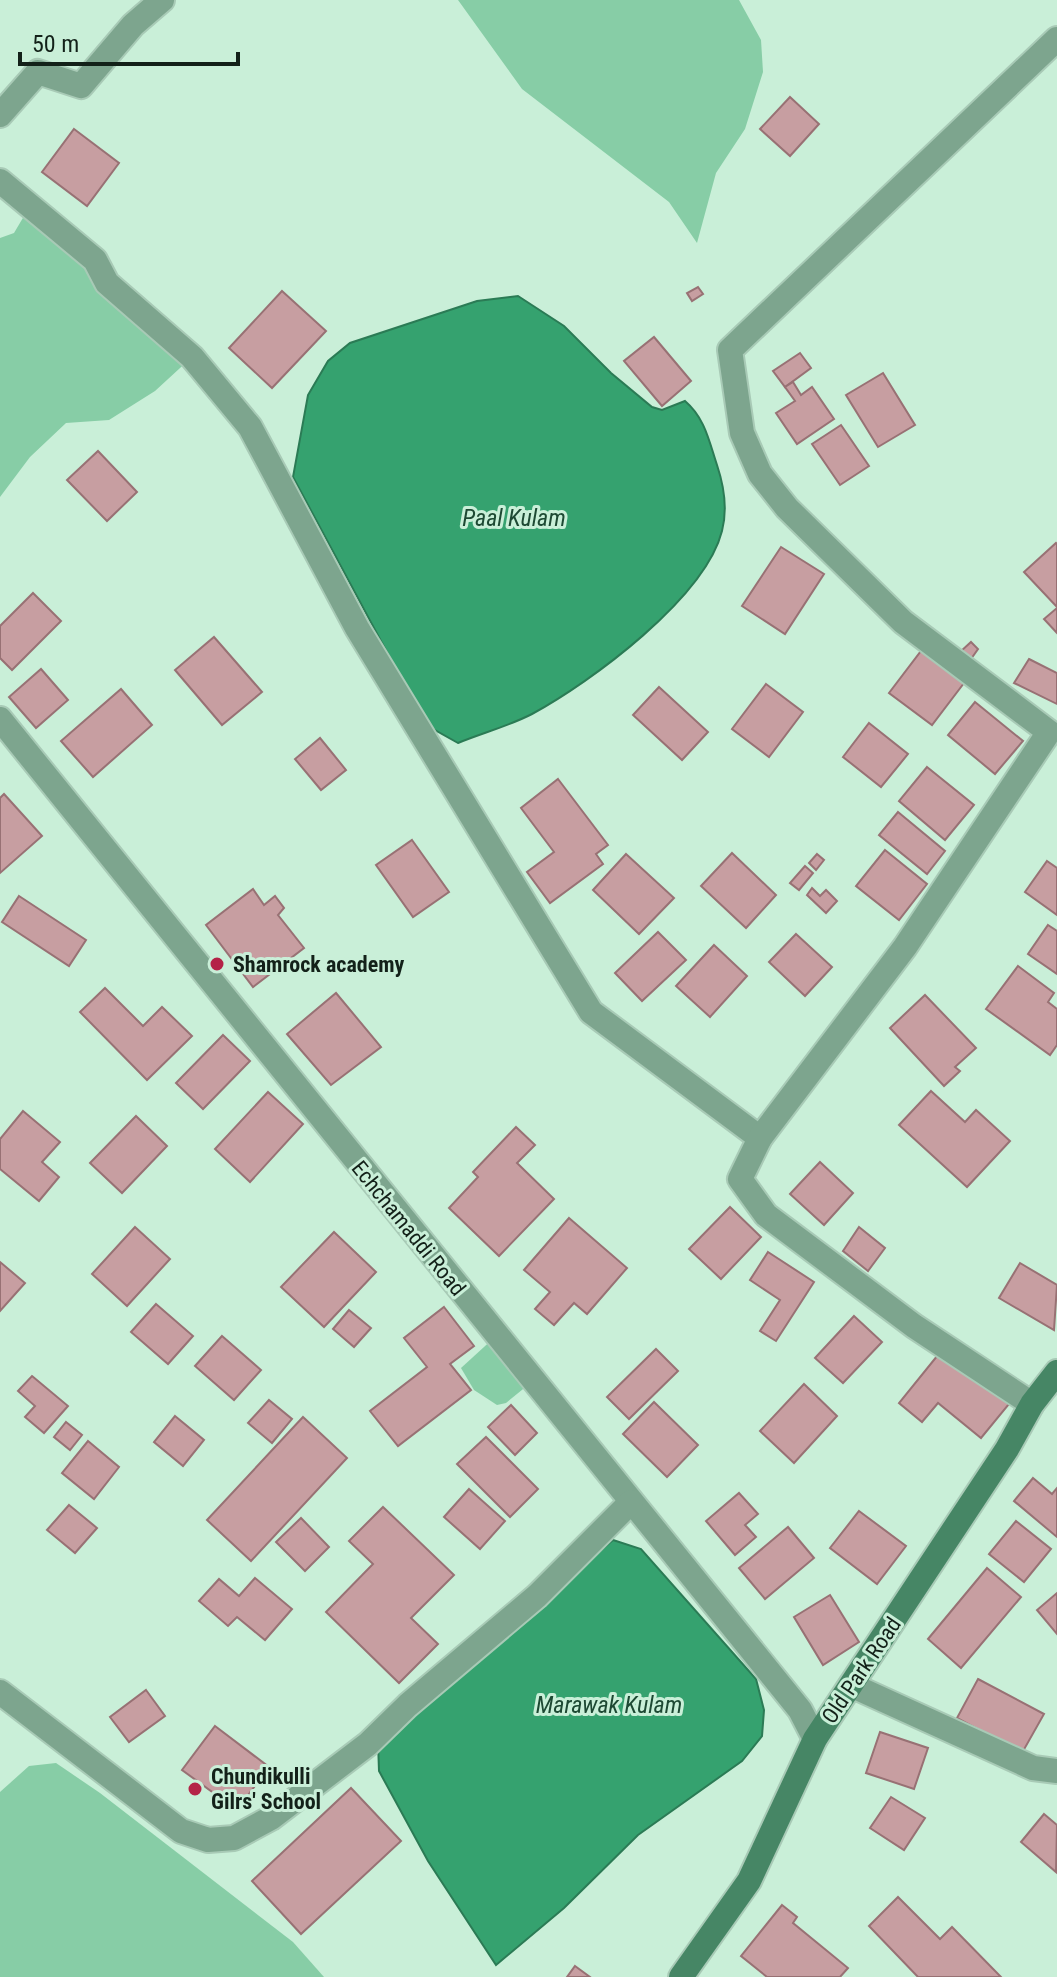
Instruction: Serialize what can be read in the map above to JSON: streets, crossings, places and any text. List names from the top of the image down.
{
  "streets": {
    "street": ["Echchamaddi Road", "Old Park Road"]
  },
  "crossings": [
    ["Echchamaddi Road", "Old Park Road"]
  ],
  "water": ["Paal Kulam", "Marawak Kulam"],
  "places": ["Shamrock academy", "Chundikulli Gilrs' School"],
  "scale_bar": "50 m"
}
